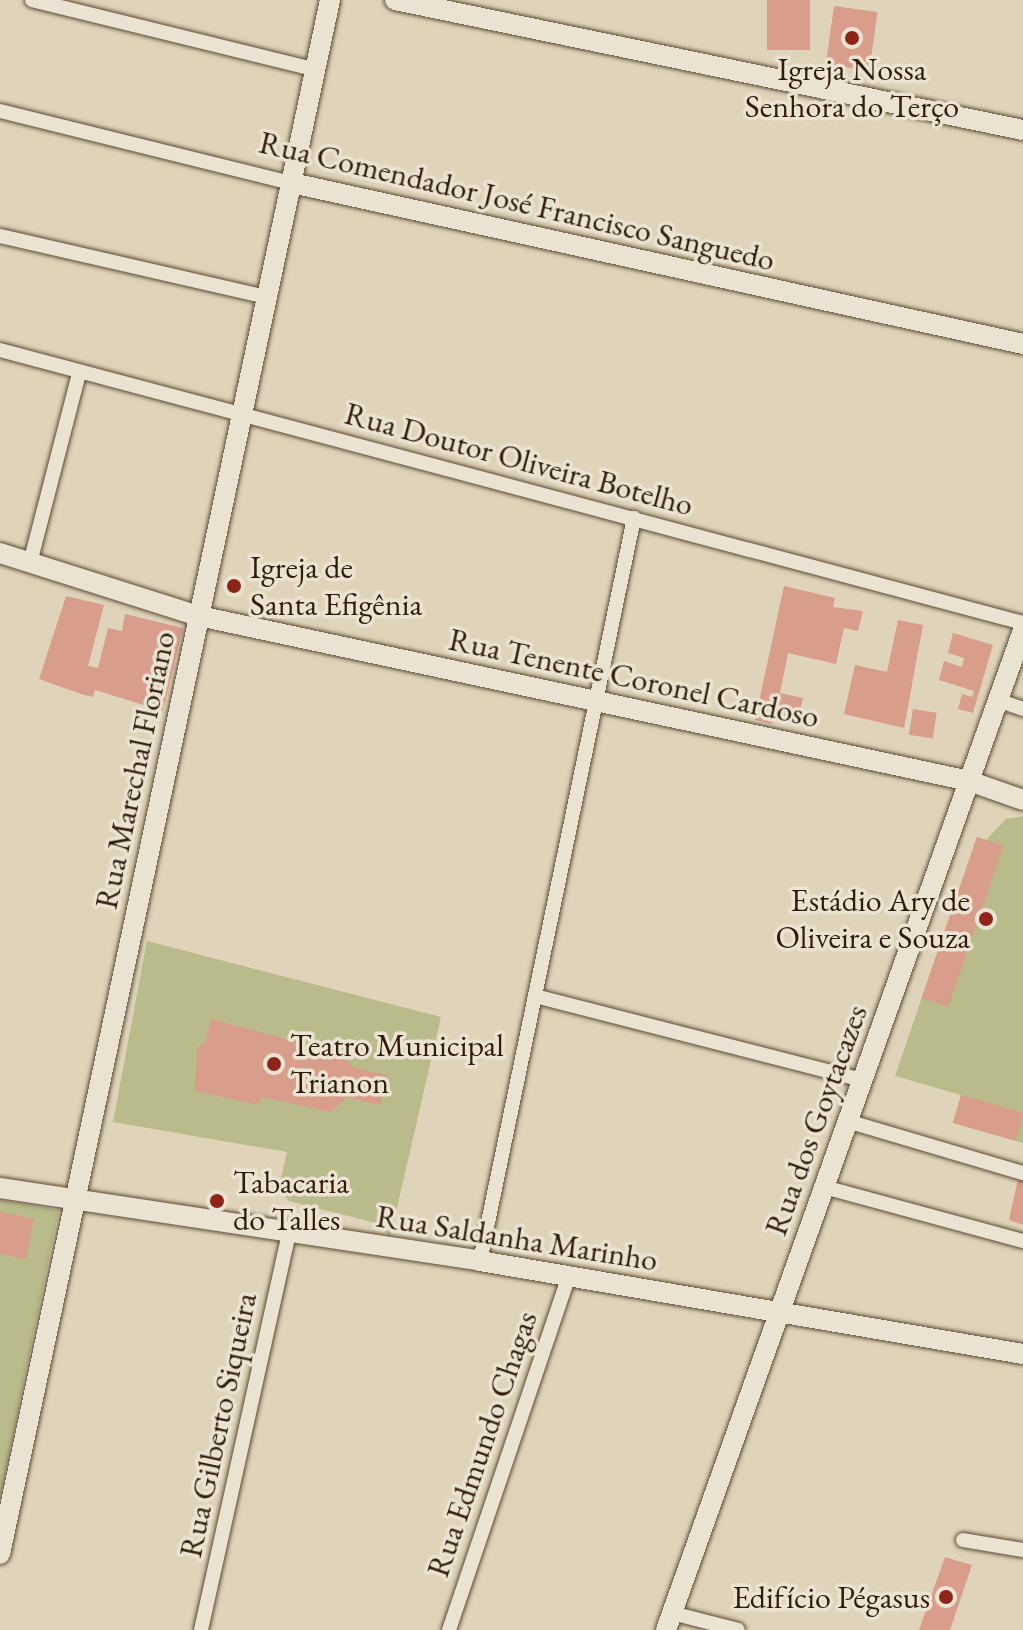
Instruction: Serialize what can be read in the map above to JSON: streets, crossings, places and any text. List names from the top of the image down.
{
  "streets": {
    "main road": [
      "Rua Comendador José Francisco Sanguedo",
      "Rua Tenente Coronel Cardoso",
      "Rua Marechal Floriano",
      "Rua dos Goytacazes",
      "Rua Saldanha Marinho"
    ],
    "street": ["Rua Doutor Oliveira Botelho", "Rua Gilberto Siqueira", "Rua Edmundo Chagas"]
  },
  "crossings": [
    ["Rua Comendador José Francisco Sanguedo", "Rua Marechal Floriano"],
    ["Rua Doutor Oliveira Botelho", "Rua Marechal Floriano"],
    ["Rua Tenente Coronel Cardoso", "Rua Marechal Floriano"],
    ["Rua Tenente Coronel Cardoso", "Rua dos Goytacazes"],
    ["Rua Marechal Floriano", "Rua Saldanha Marinho"],
    ["Rua dos Goytacazes", "Rua Saldanha Marinho"],
    ["Rua Saldanha Marinho", "Rua Gilberto Siqueira"],
    ["Rua Saldanha Marinho", "Rua Edmundo Chagas"]
  ],
  "places": [
    "Igreja Nossa Senhora do Terço",
    "Igreja de Santa Efigênia",
    "Estádio Ary de Oliveira e Souza",
    "Teatro Municipal Trianon",
    "Tabacaria do Talles",
    "Edifício Pégasus"
  ]
}
